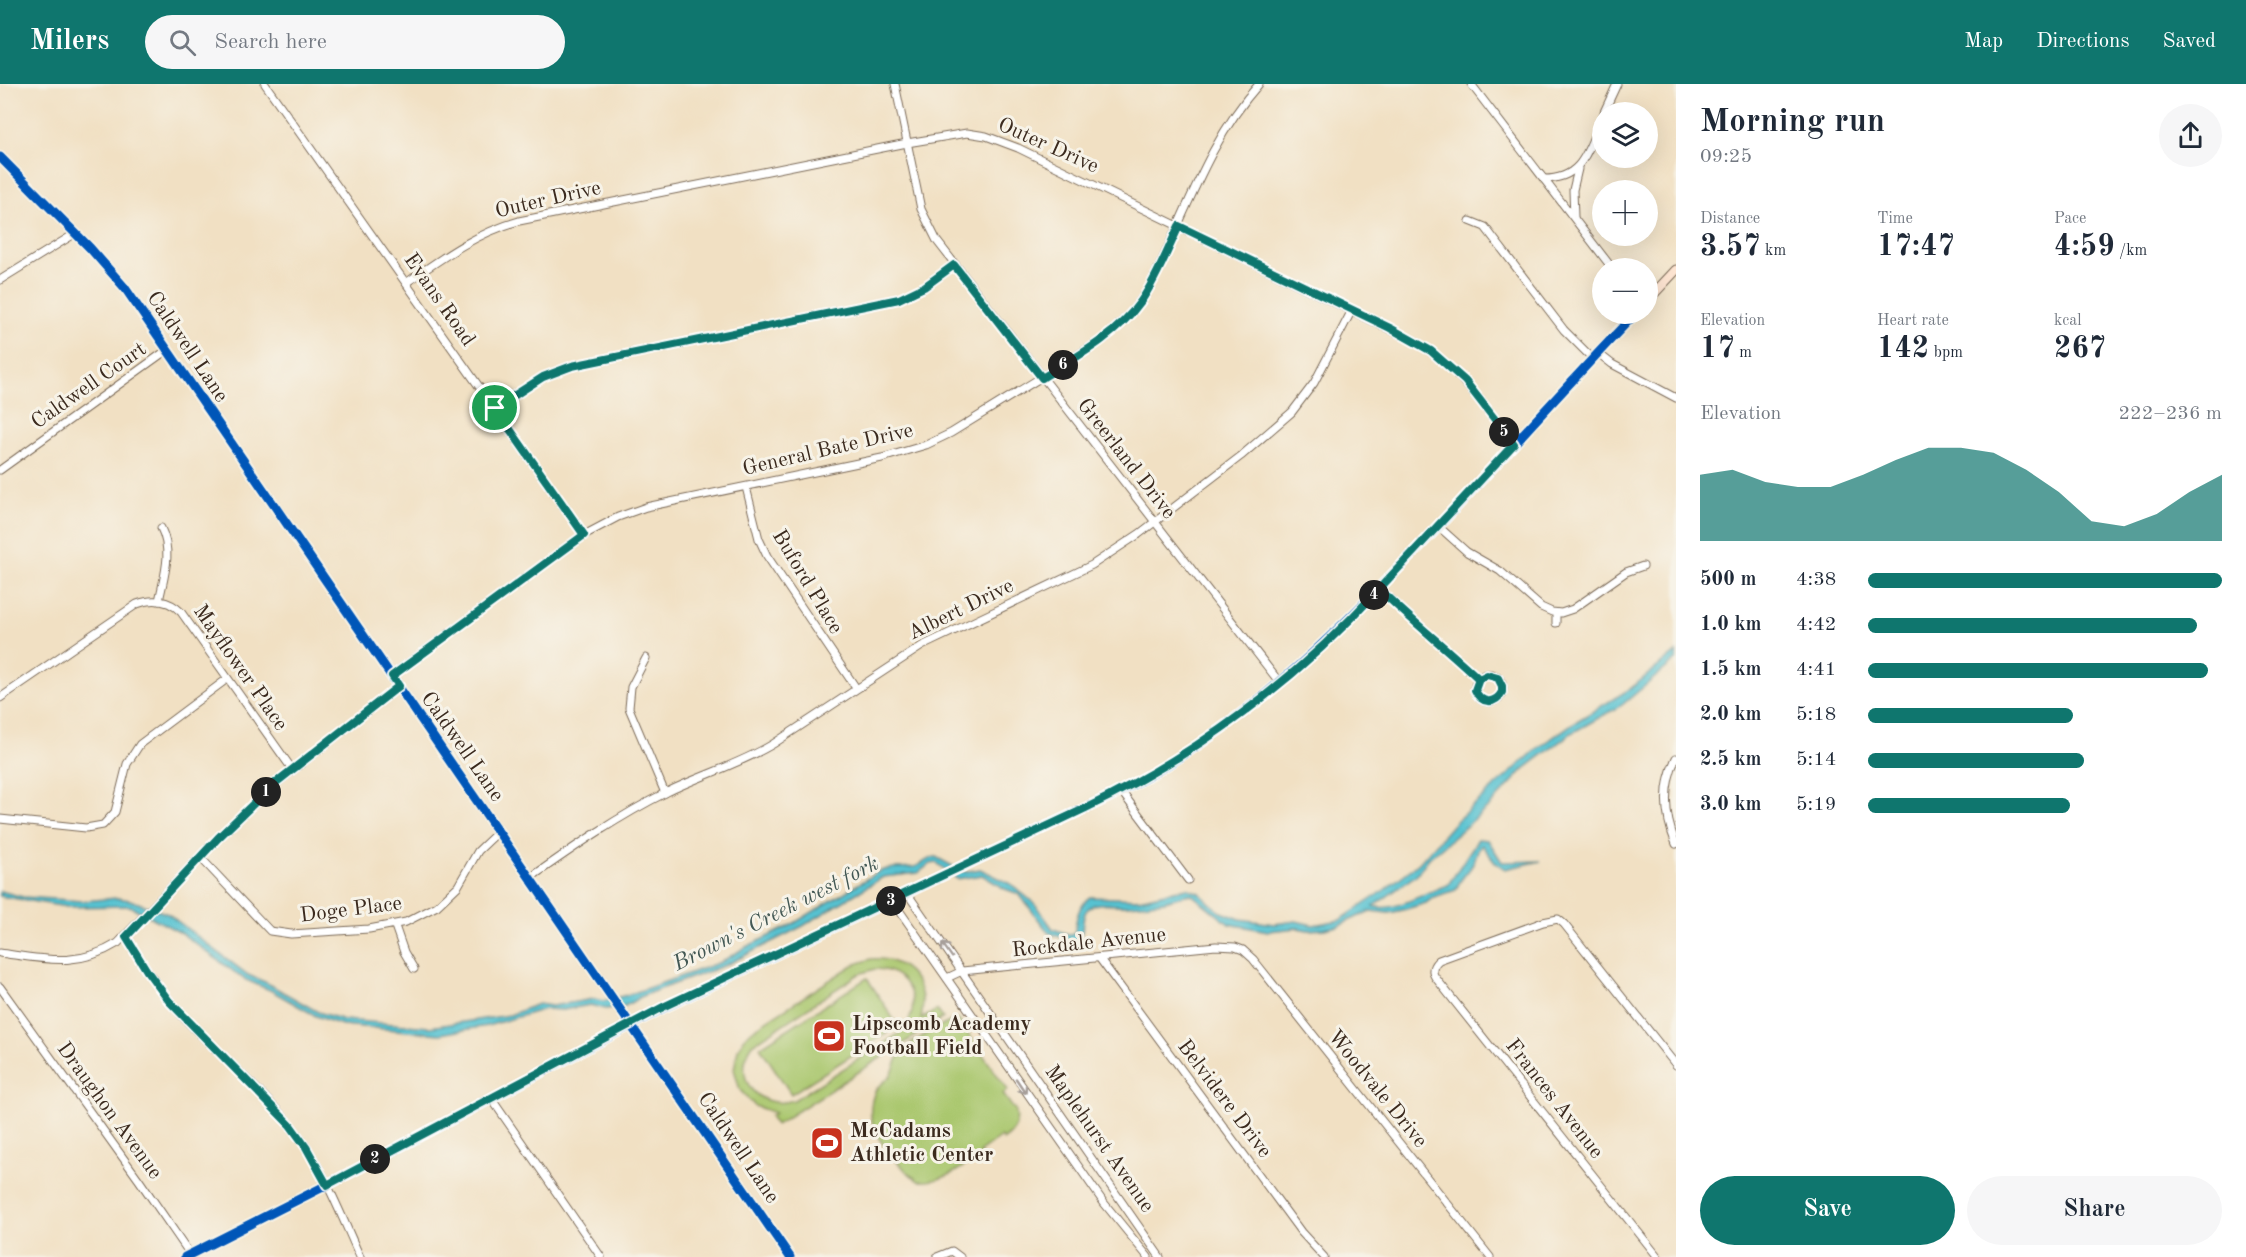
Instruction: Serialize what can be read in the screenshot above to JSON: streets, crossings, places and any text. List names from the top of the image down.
{
  "streets": {
    "street": [
      "Outer Drive",
      "Evans Road",
      "Caldwell Lane",
      "Caldwell Court",
      "General Bate Drive",
      "Greerland Drive",
      "Buford Place",
      "Albert Drive",
      "Mayflower Place",
      "Doge Place",
      "Rockdale Avenue",
      "Woodvale Drive",
      "Belvidere Drive",
      "Frances Avenue",
      "Draughon Avenue",
      "Maplehurst Avenue"
    ]
  },
  "crossings": [
    ["Outer Drive", "Evans Road"],
    ["Outer Drive", "General Bate Drive"],
    ["Outer Drive", "Greerland Drive"],
    ["Outer Drive", "Albert Drive"],
    ["Evans Road", "General Bate Drive"],
    ["Caldwell Lane", "Caldwell Court"],
    ["Caldwell Lane", "General Bate Drive"],
    ["Caldwell Lane", "Albert Drive"],
    ["Caldwell Lane", "Doge Place"],
    ["General Bate Drive", "Greerland Drive"],
    ["General Bate Drive", "Buford Place"],
    ["Greerland Drive", "Albert Drive"],
    ["Buford Place", "Albert Drive"],
    ["Rockdale Avenue", "Woodvale Drive"],
    ["Rockdale Avenue", "Belvidere Drive"],
    ["Rockdale Avenue", "Maplehurst Avenue"]
  ],
  "water": ["Brown's Creek west fork"],
  "places": {
    "sports": ["Lipscomb Academy Football Field", "McCadams Athletic Center"]
  },
  "page": {
    "header": "Milers",
    "search": "Search here",
    "nav": ["Map", "Directions", "Saved"],
    "heading": ["Morning run", "09:25"],
    "map_buttons": ["+", "−"],
    "stats": [
      ["Distance", "3.57 km"],
      ["Time", "17:47"],
      ["Pace", "4:59 /km"],
      ["Elevation", "17 m"],
      ["Heart rate", "142 bpm"],
      ["kcal", "267"]
    ],
    "pins": [
      "6",
      "5",
      "4",
      "1",
      "3",
      "2"
    ],
    "chart": ["Elevation", "222–236 m"],
    "list": [
      {
        "name": "500 m",
        "note": "4:38"
      },
      {
        "name": "1.0 km",
        "note": "4:42"
      },
      {
        "name": "1.5 km",
        "note": "4:41"
      },
      {
        "name": "2.0 km",
        "note": "5:18"
      },
      {
        "name": "2.5 km",
        "note": "5:14"
      },
      {
        "name": "3.0 km",
        "note": "5:19"
      }
    ],
    "buttons": ["Save", "Share"]
  }
}
